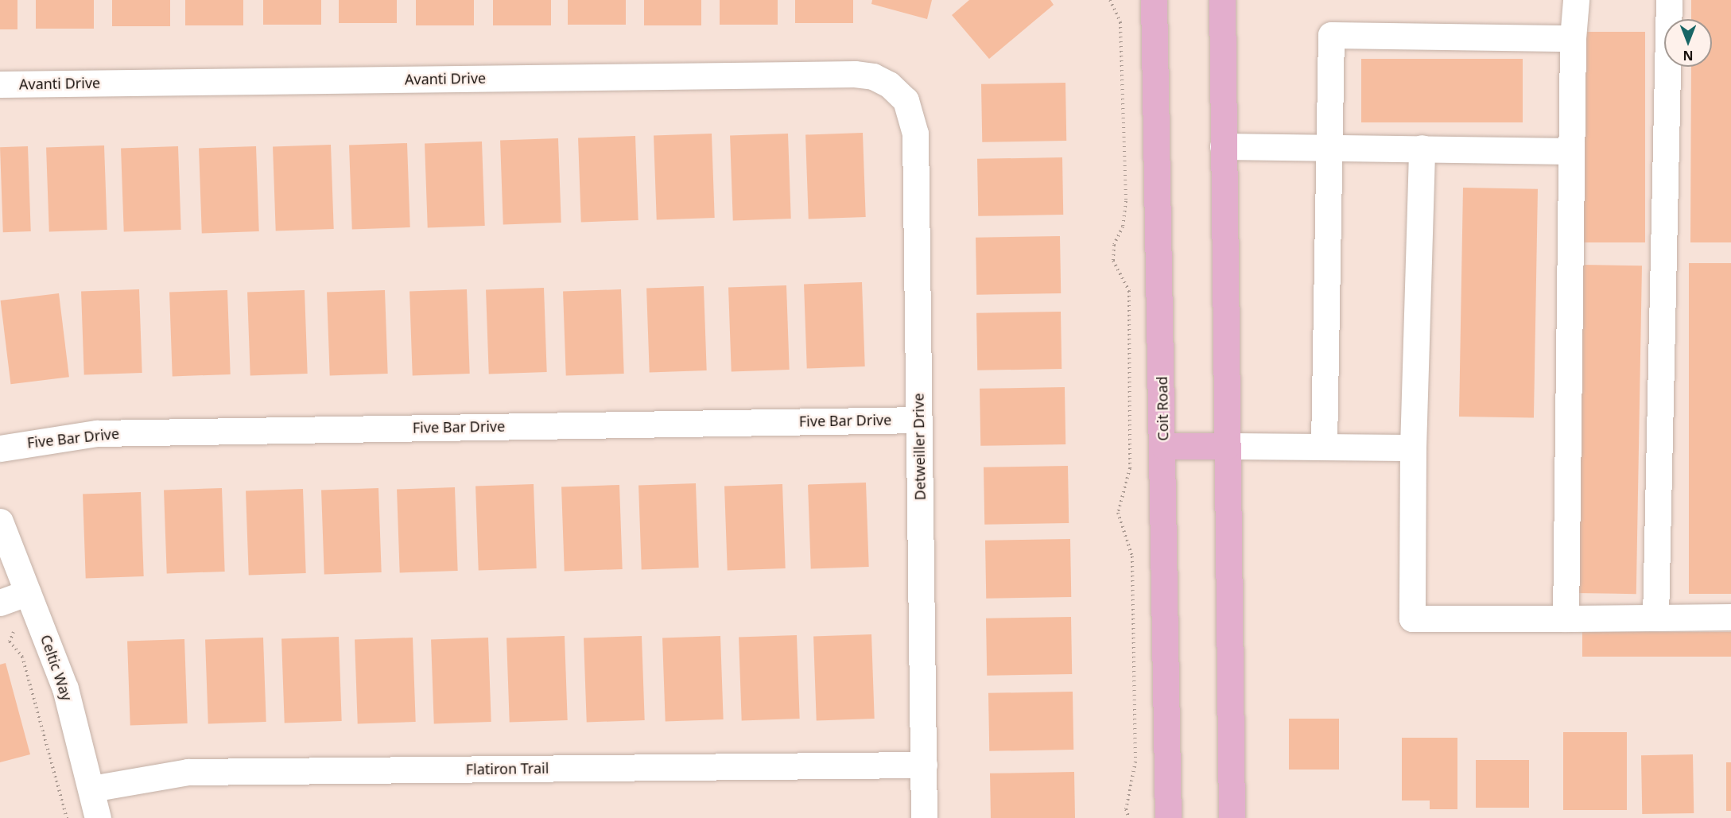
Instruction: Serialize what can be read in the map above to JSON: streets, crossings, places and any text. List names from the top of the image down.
{
  "streets": {
    "main road": ["Coit Road"],
    "street": [
      "Avanti Drive",
      "Five Bar Drive",
      "Detweiller Drive",
      "Celtic Way",
      "Flatiron Trail"
    ]
  },
  "crossings": [
    ["Avanti Drive", "Detweiller Drive"],
    ["Five Bar Drive", "Detweiller Drive"],
    ["Detweiller Drive", "Flatiron Trail"],
    ["Celtic Way", "Flatiron Trail"]
  ],
  "north": "bottom"
}
